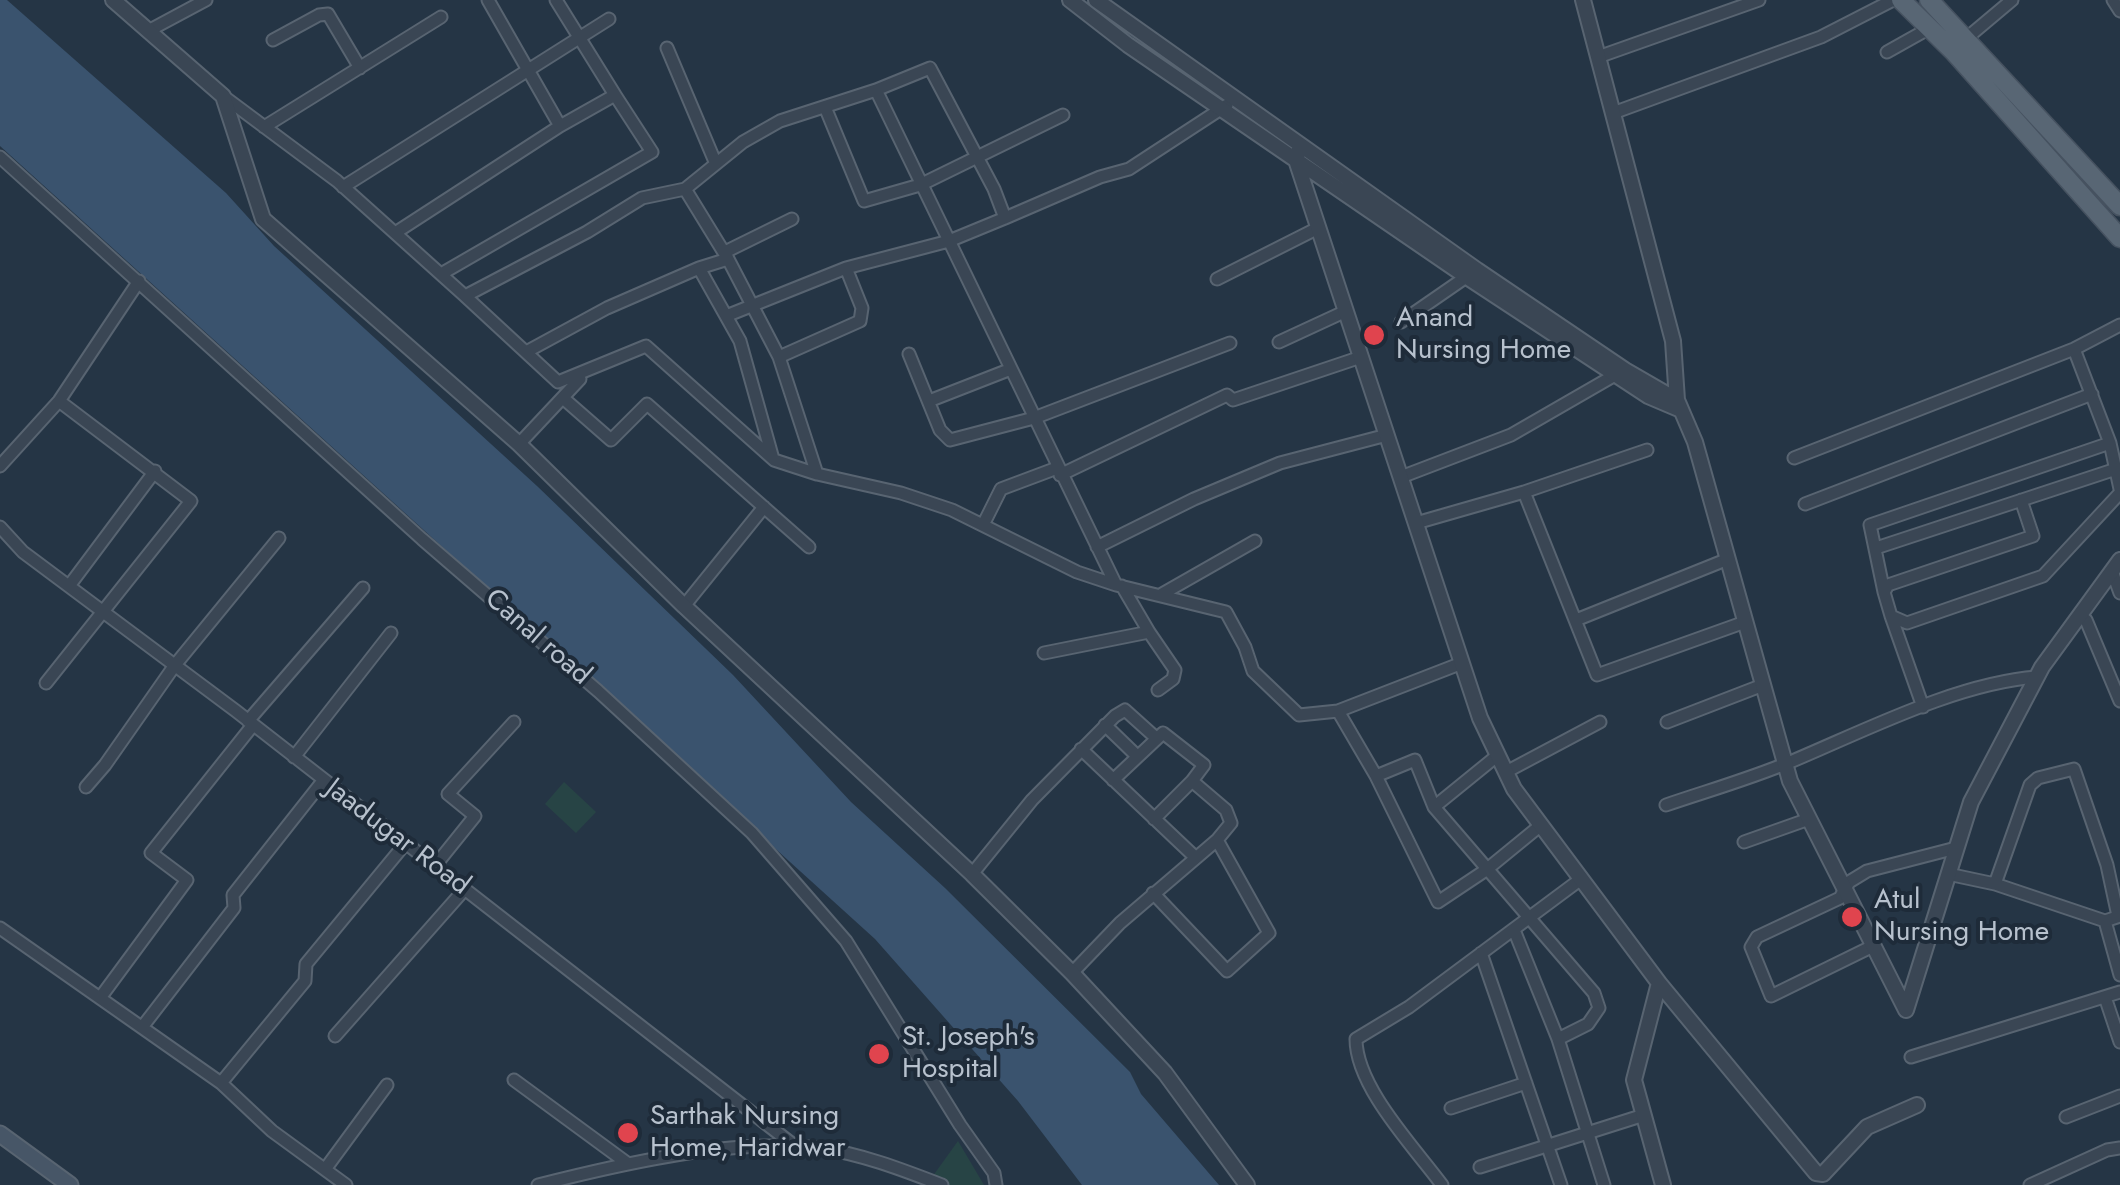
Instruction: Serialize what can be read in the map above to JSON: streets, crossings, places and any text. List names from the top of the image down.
{
  "streets": {
    "street": ["Canal road", "Jaadugar Road"]
  },
  "places": [
    "Anand Nursing Home",
    "Atul Nursing Home",
    "St. Joseph's Hospital",
    "Sarthak Nursing Home, Haridwar"
  ]
}
